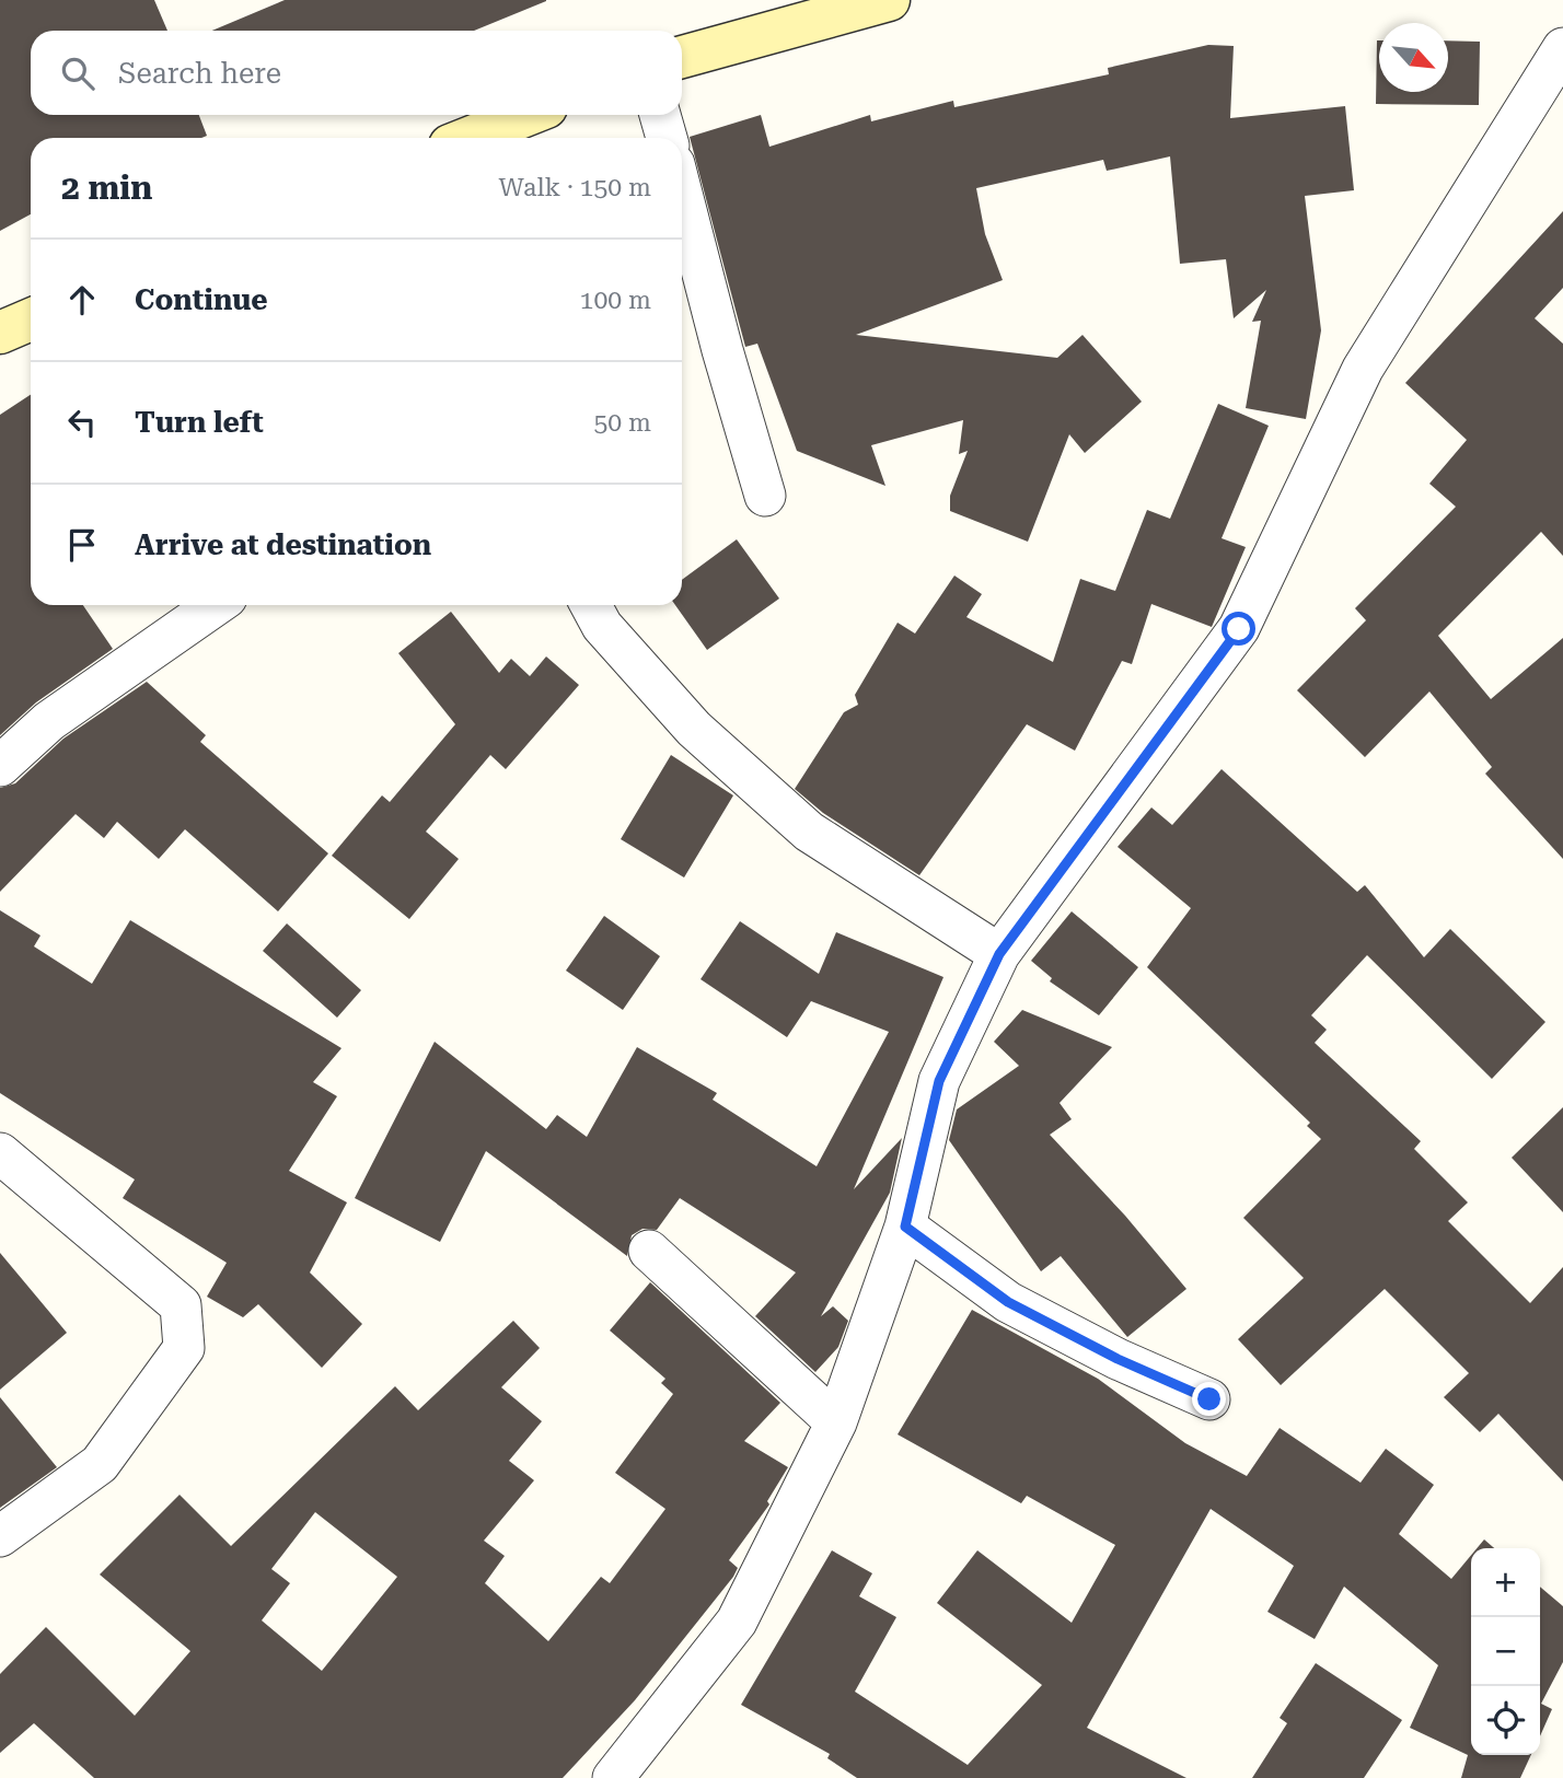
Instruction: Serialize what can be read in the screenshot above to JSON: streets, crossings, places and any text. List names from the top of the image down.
{
  "north": "bottom right",
  "page": {
    "search": "Search here",
    "heading": ["2 min", "Walk · 150 m"],
    "list": [
      ["Continue", "100 m"],
      ["Turn left", "50 m"],
      "Arrive at destination"
    ],
    "map_buttons": ["+", "−"]
  }
}
